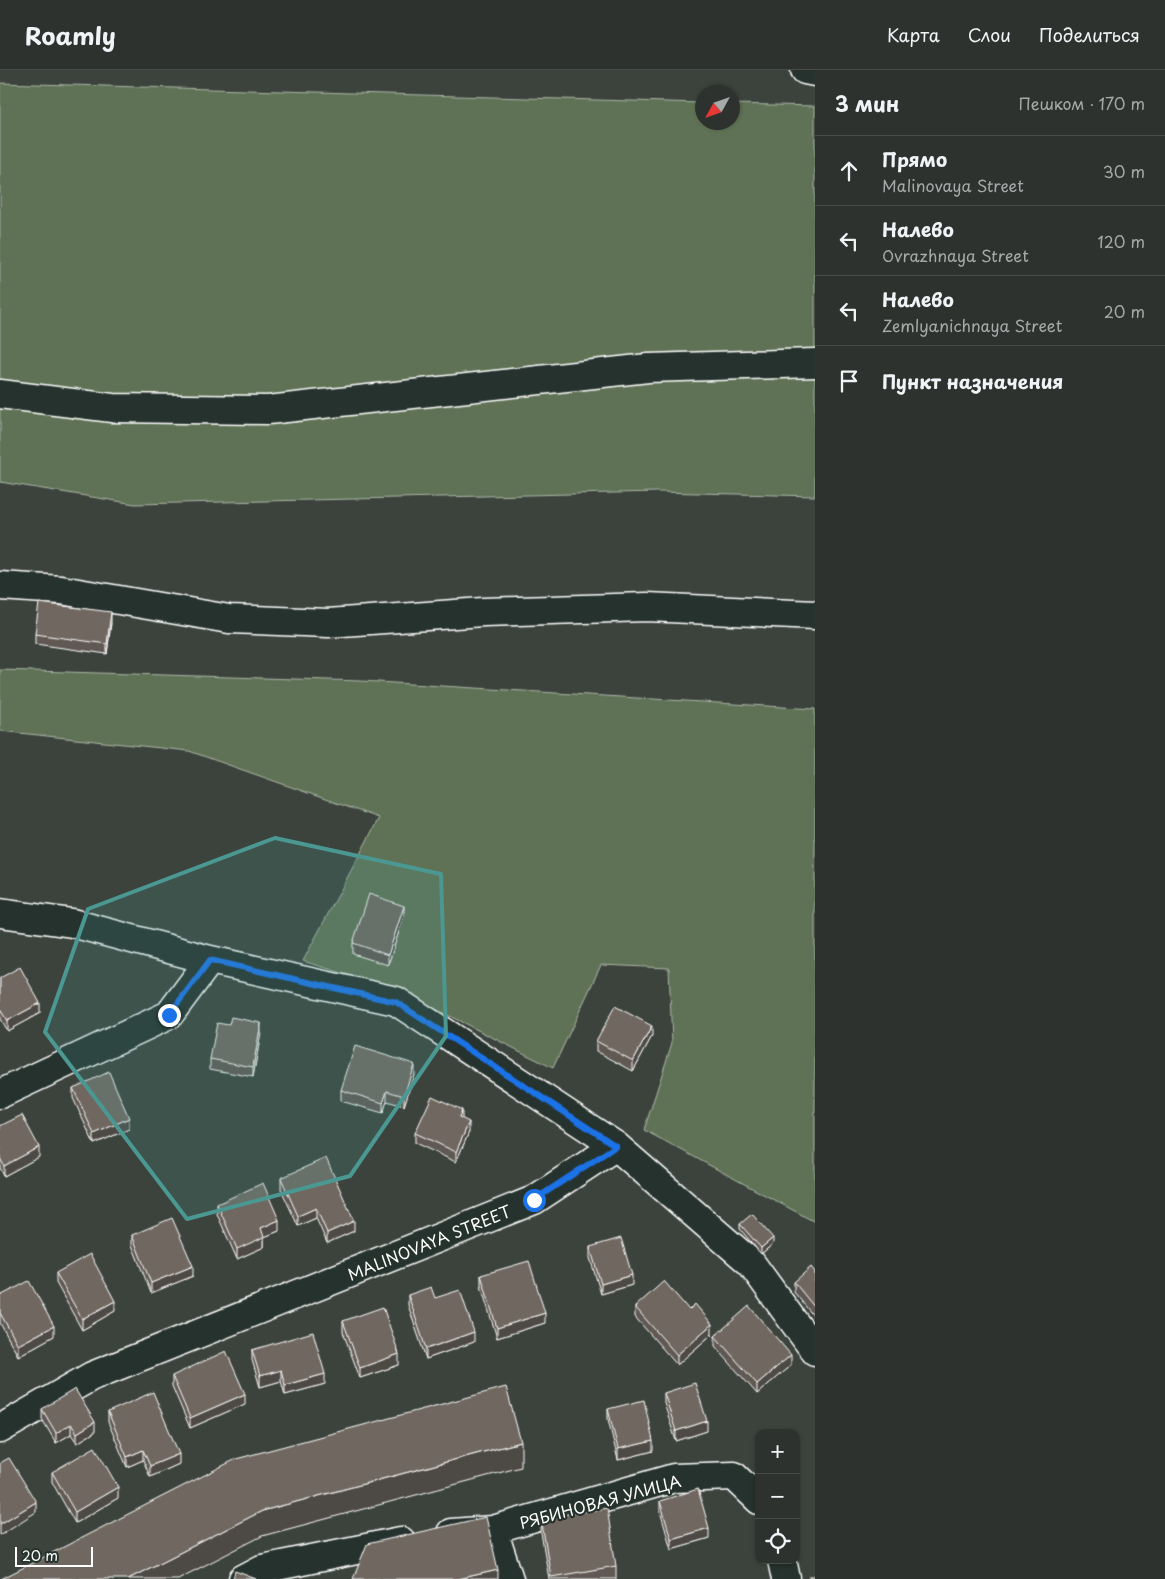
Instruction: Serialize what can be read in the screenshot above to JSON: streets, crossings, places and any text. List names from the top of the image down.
{
  "streets": {
    "street": ["MALINOVAYA STREET", "РЯБИНОВАЯ УЛИЦА"]
  },
  "scale_bar": "20 m",
  "north": "bottom left",
  "page": {
    "header": "Roamly",
    "nav": ["Карта", "Слои", "Поделиться"],
    "heading": ["3 мин", "Пешком · 170 m"],
    "list": [
      ["Прямо", "Malinovaya Street", "30 m"],
      ["Налево", "Ovrazhnaya Street", "120 m"],
      ["Налево", "Zemlyanichnaya Street", "20 m"],
      "Пункт назначения"
    ],
    "map_buttons": ["+", "−"],
    "scale": "20 m"
  }
}
